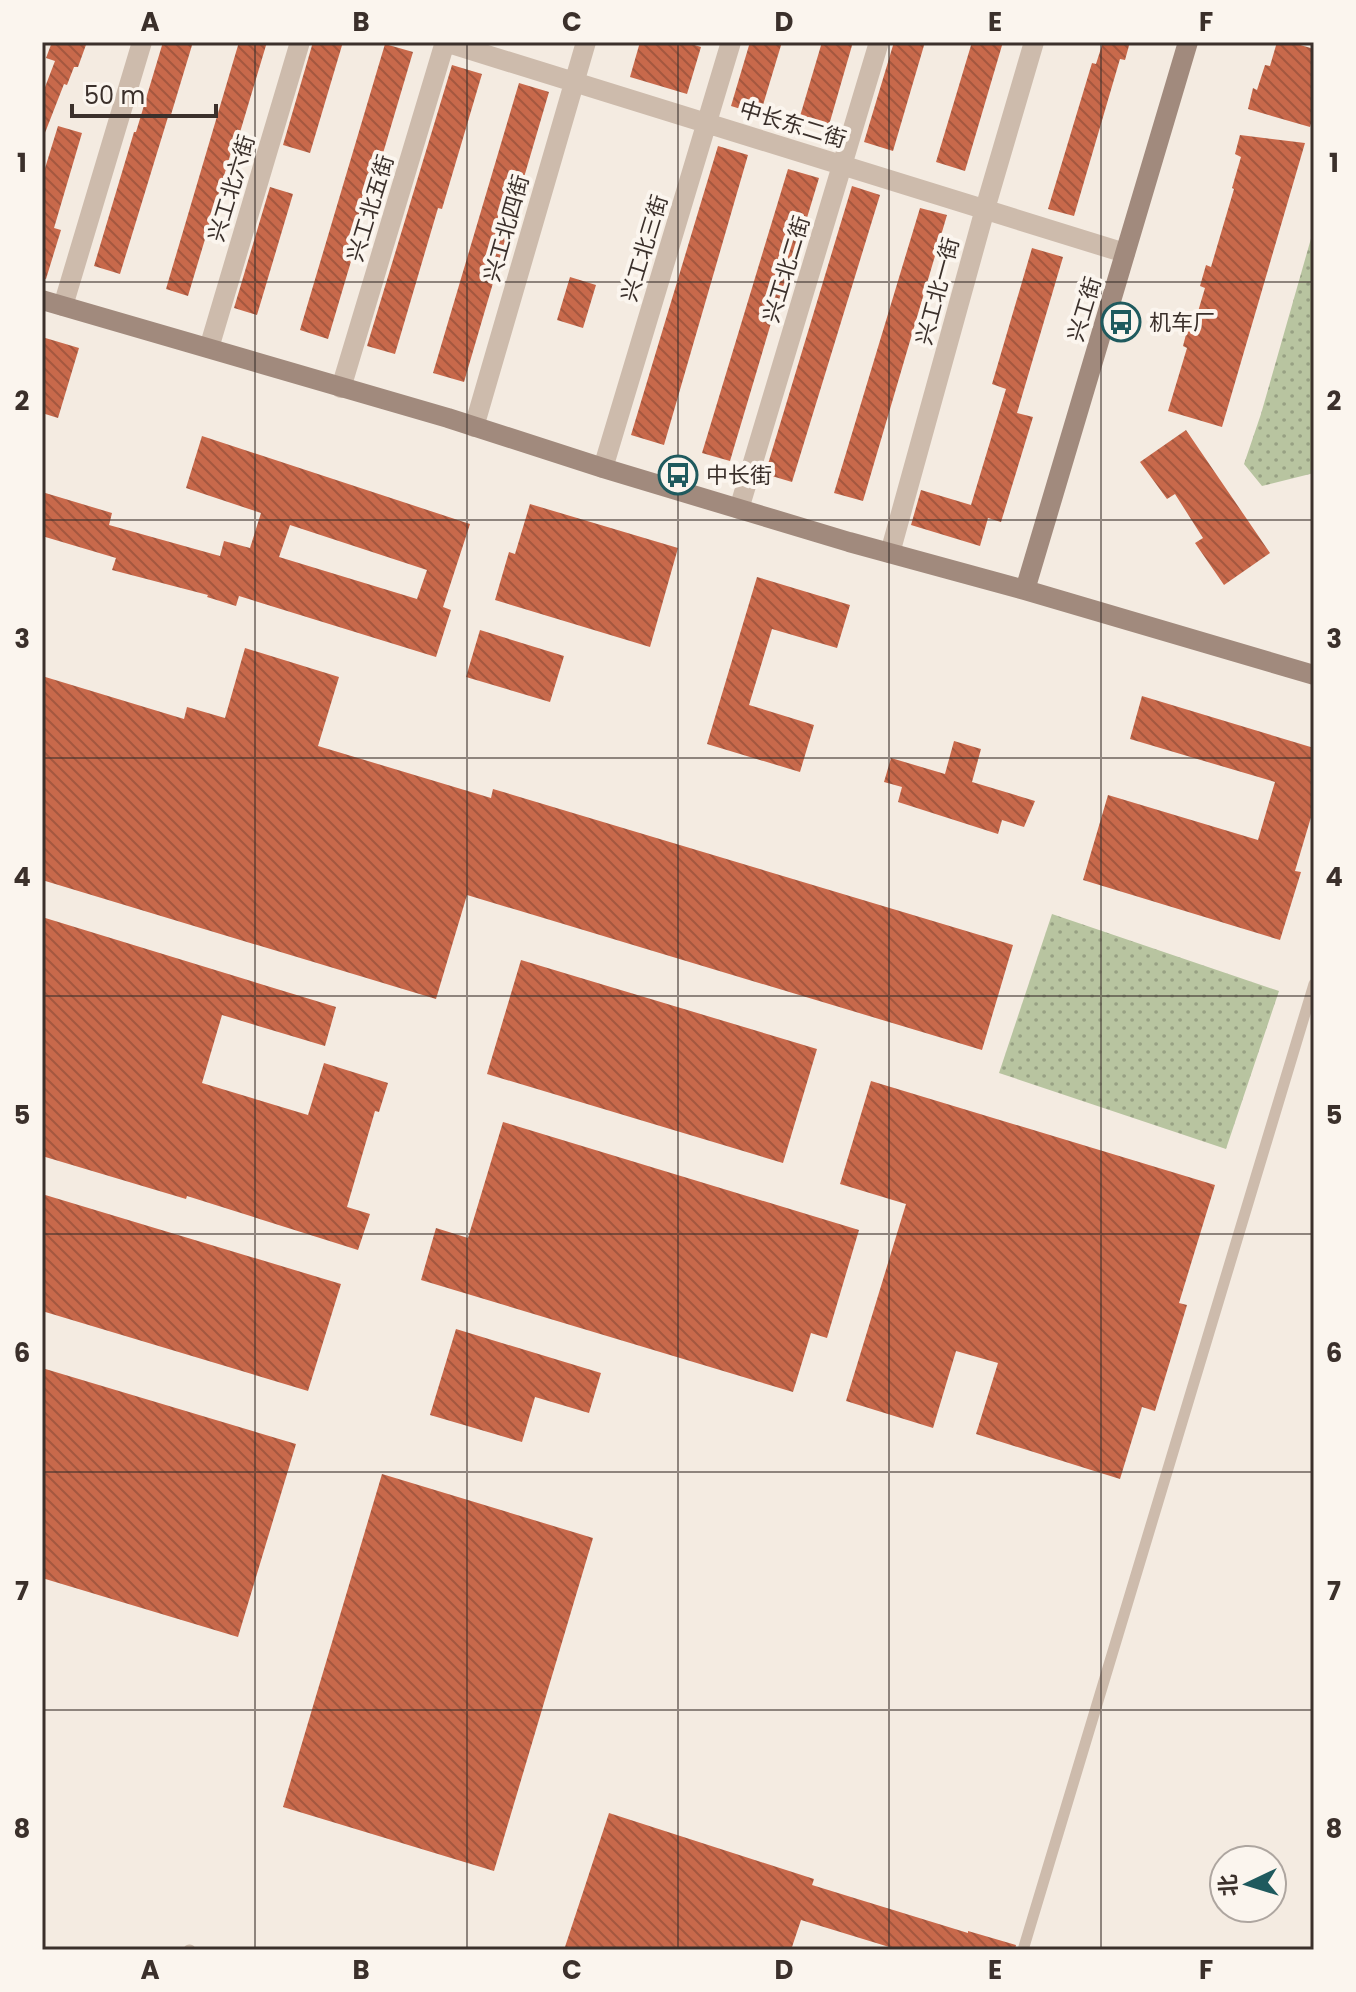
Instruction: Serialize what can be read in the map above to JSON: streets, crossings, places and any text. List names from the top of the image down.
{
  "streets": {
    "street": [
      "中长东二街",
      "兴工北六街",
      "兴工北五街",
      "兴工北四街",
      "兴工北三街",
      "兴工北二街",
      "兴工北一街",
      "兴工街"
    ]
  },
  "crossings": [
    ["中长东二街", "兴工北五街"],
    ["中长东二街", "兴工北四街"],
    ["中长东二街", "兴工北三街"],
    ["中长东二街", "兴工北二街"],
    ["中长东二街", "兴工北一街"],
    ["中长东二街", "兴工街"]
  ],
  "places": {
    "bus stop": ["机车厂", "中长街"]
  },
  "scale_bar": "50 m",
  "north": "left",
  "grid": {
    "columns": [
      "A",
      "B",
      "C",
      "D",
      "E",
      "F"
    ],
    "rows": [
      "1",
      "2",
      "3",
      "4",
      "5",
      "6",
      "7",
      "8"
    ]
  }
}
